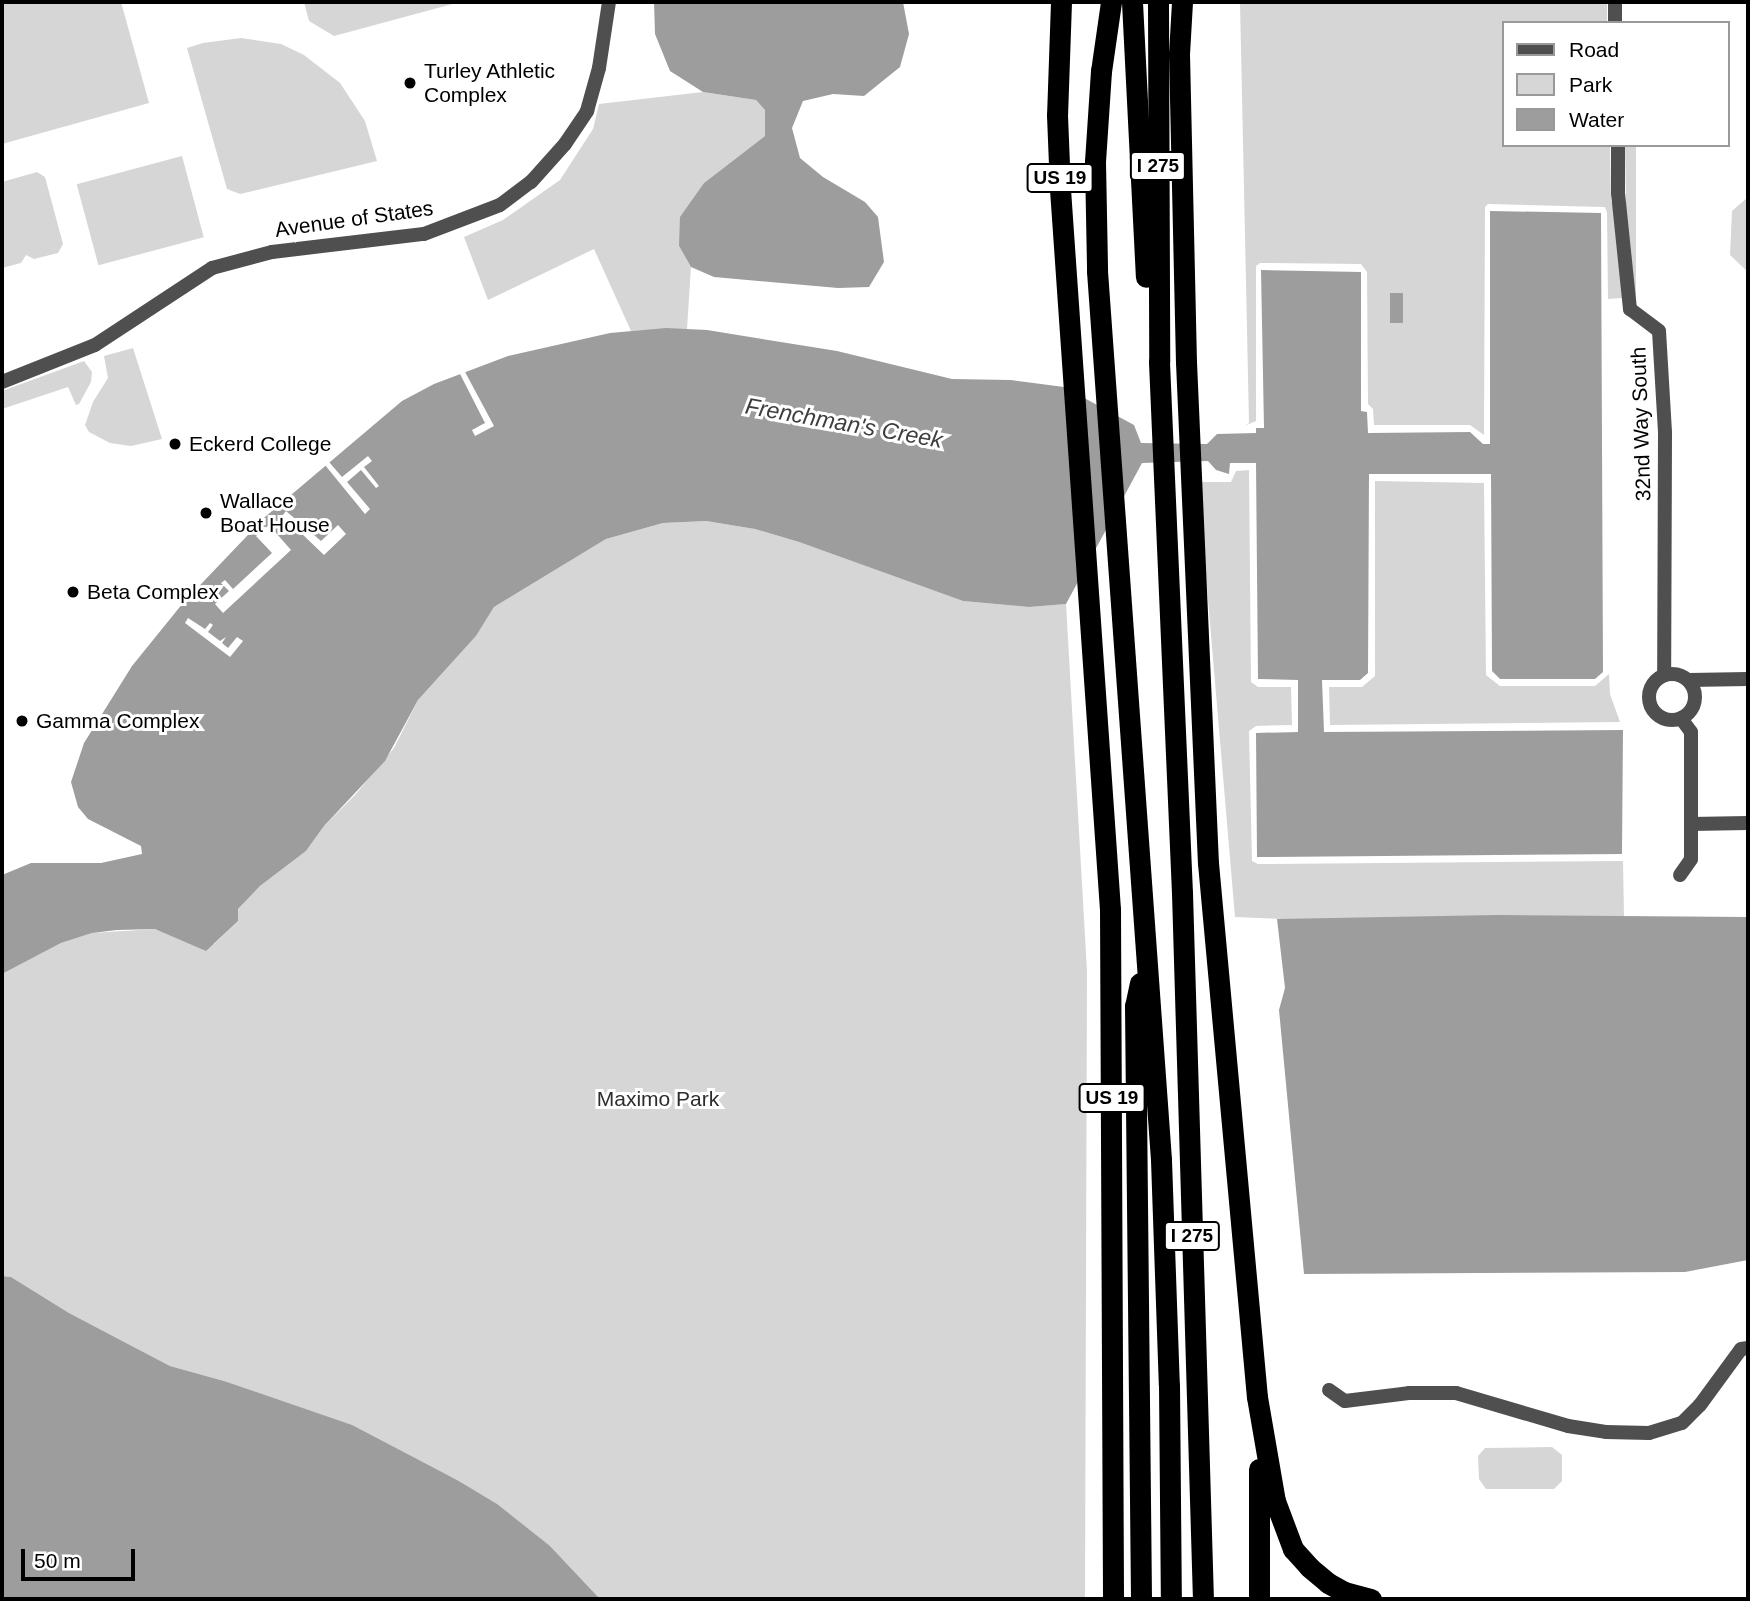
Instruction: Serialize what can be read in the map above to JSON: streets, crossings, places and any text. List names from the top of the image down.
{
  "streets": {
    "highway": ["I 275", "US 19"],
    "street": ["Avenue of States", "32nd Way South"]
  },
  "water": ["Frenchman's Creek"],
  "parks": ["Maximo Park"],
  "places": [
    "Turley Athletic Complex",
    "Eckerd College",
    "Wallace Boat House",
    "Beta Complex",
    "Gamma Complex"
  ],
  "legend": ["Road", "Park", "Water"],
  "scale_bar": "50 m"
}
